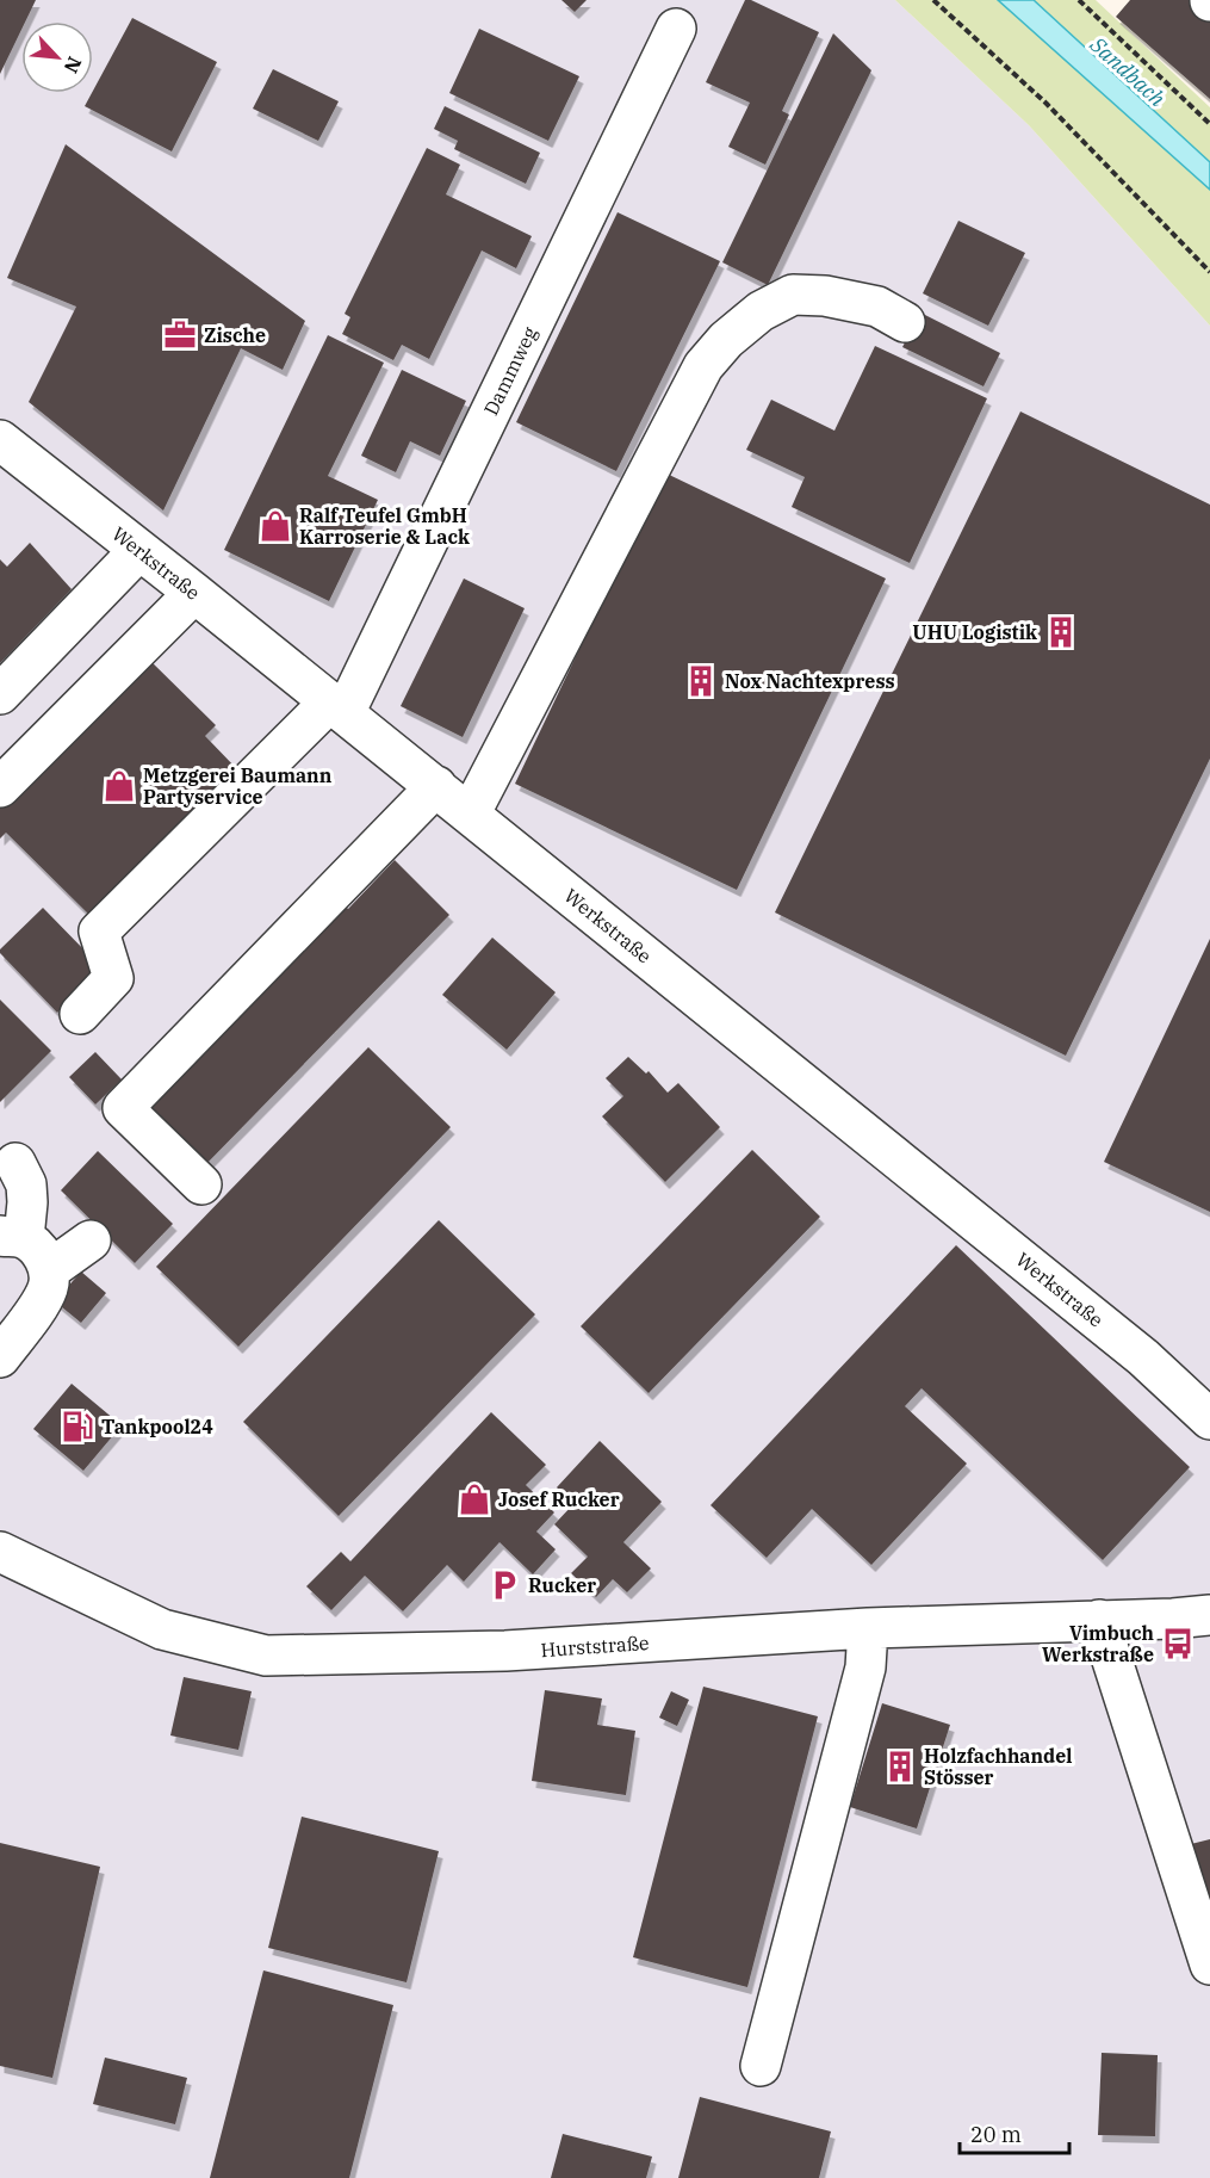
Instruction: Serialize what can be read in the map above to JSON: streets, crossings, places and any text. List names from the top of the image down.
{
  "streets": {
    "street": ["Dammweg", "Werkstraße", "Hurststraße"]
  },
  "crossings": [
    ["Dammweg", "Werkstraße"]
  ],
  "water": ["Sandbach"],
  "places": {
    "office": ["Zische"],
    "shop": ["Ralf Teufel GmbH Karroserie & Lack", "Metzgerei Baumann Partyservice", "Josef Rucker"],
    "building": ["UHU Logistik", "Nox Nachtexpress", "Holzfachhandel Stösser"],
    "fuel station": ["Tankpool24"],
    "parking": ["Rucker"],
    "bus stop": ["Vimbuch Werkstraße"]
  },
  "scale_bar": "20 m",
  "north": "bottom right"
}
